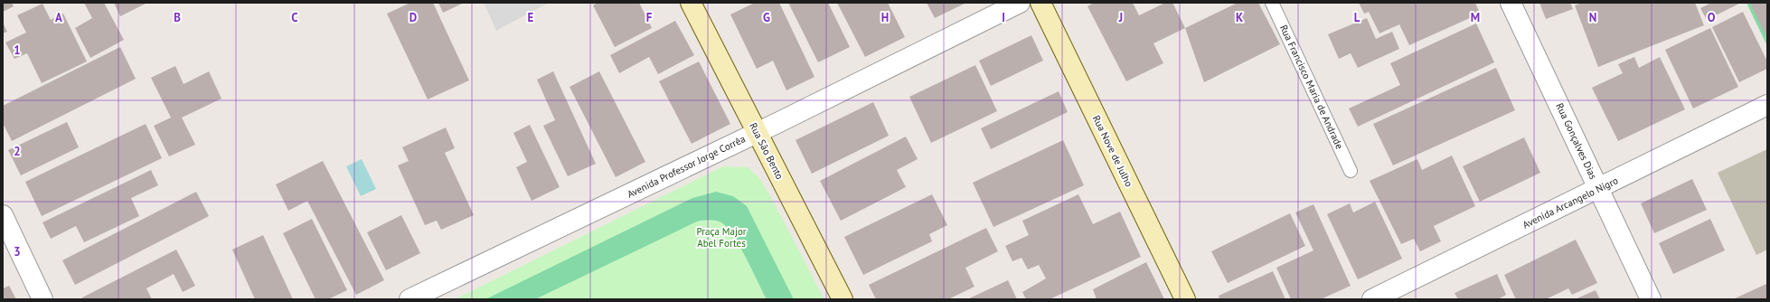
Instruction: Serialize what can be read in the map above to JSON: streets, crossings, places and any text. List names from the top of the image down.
{
  "streets": {
    "street": [
      "Rua Gonçalves Dias",
      "Rua São Bento",
      "Rua Nove de Julho",
      "Avenida Professor Jorge Corrêa",
      "Avenida Arcangelo Nigro"
    ],
    "lane": ["Rua Francisco Maria de Andrade"]
  },
  "crossings": [
    ["Rua Gonçalves Dias", "Avenida Arcangelo Nigro"],
    ["Rua São Bento", "Avenida Professor Jorge Corrêa"]
  ],
  "parks": ["Praça Major Abel Fortes"],
  "grid": {
    "columns": [
      "A",
      "B",
      "C",
      "D",
      "E",
      "F",
      "G",
      "H",
      "I",
      "J",
      "K",
      "L",
      "M",
      "N",
      "O"
    ],
    "rows": ["1", "2", "3"]
  }
}
